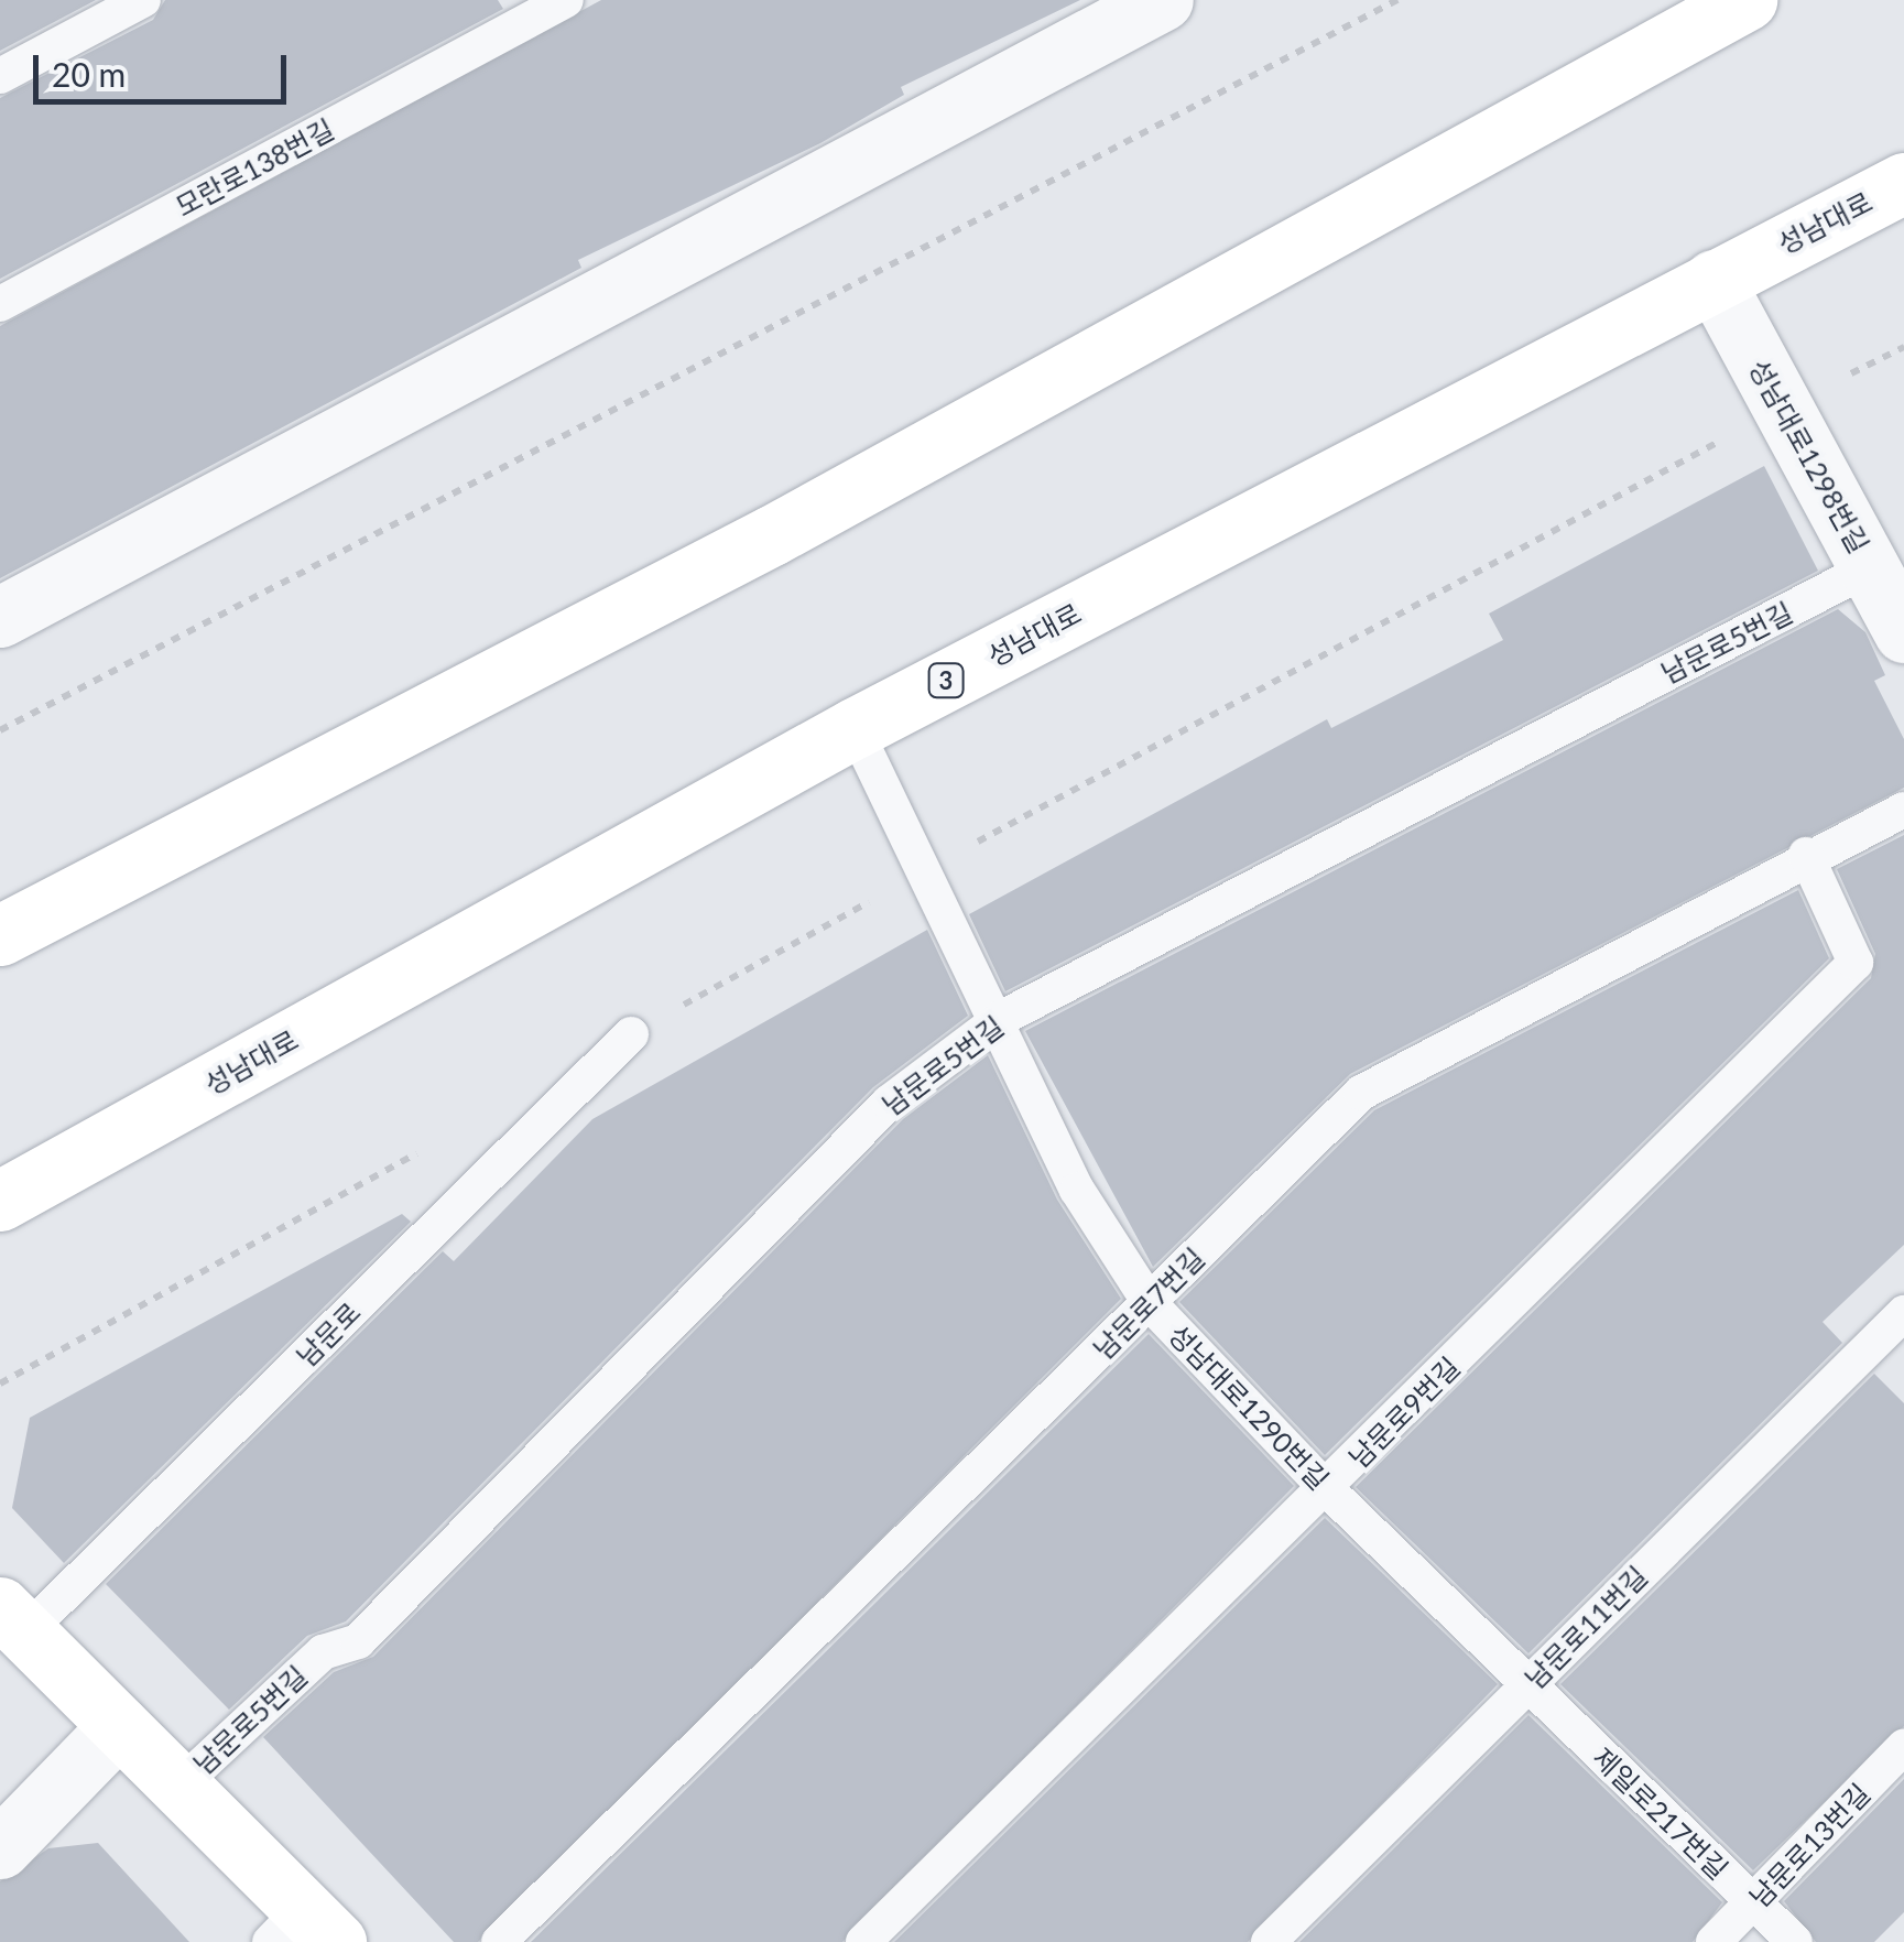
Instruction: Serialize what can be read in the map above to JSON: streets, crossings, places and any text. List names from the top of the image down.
{
  "streets": {
    "main road": ["성남대로", "3", "남문로"],
    "street": ["성남대로1298번길"],
    "lane": [
      "모란로138번길",
      "남문로5번길",
      "남문로7번길",
      "성남대로1290번길",
      "남문로9번길",
      "남문로11번길",
      "제일로217번길",
      "남문로13번길"
    ]
  },
  "crossings": [
    ["성남대로", "성남대로1298번길"],
    ["성남대로", "성남대로1290번길"],
    ["성남대로1298번길", "남문로5번길"],
    ["남문로5번길", "남문로"],
    ["남문로5번길", "성남대로1290번길"],
    ["남문로7번길", "성남대로1290번길"],
    ["남문로7번길", "남문로9번길"],
    ["성남대로1290번길", "남문로9번길"],
    ["성남대로1290번길", "남문로11번길"],
    ["성남대로1290번길", "제일로217번길"],
    ["남문로11번길", "제일로217번길"],
    ["제일로217번길", "남문로13번길"]
  ],
  "scale_bar": "20 m"
}
